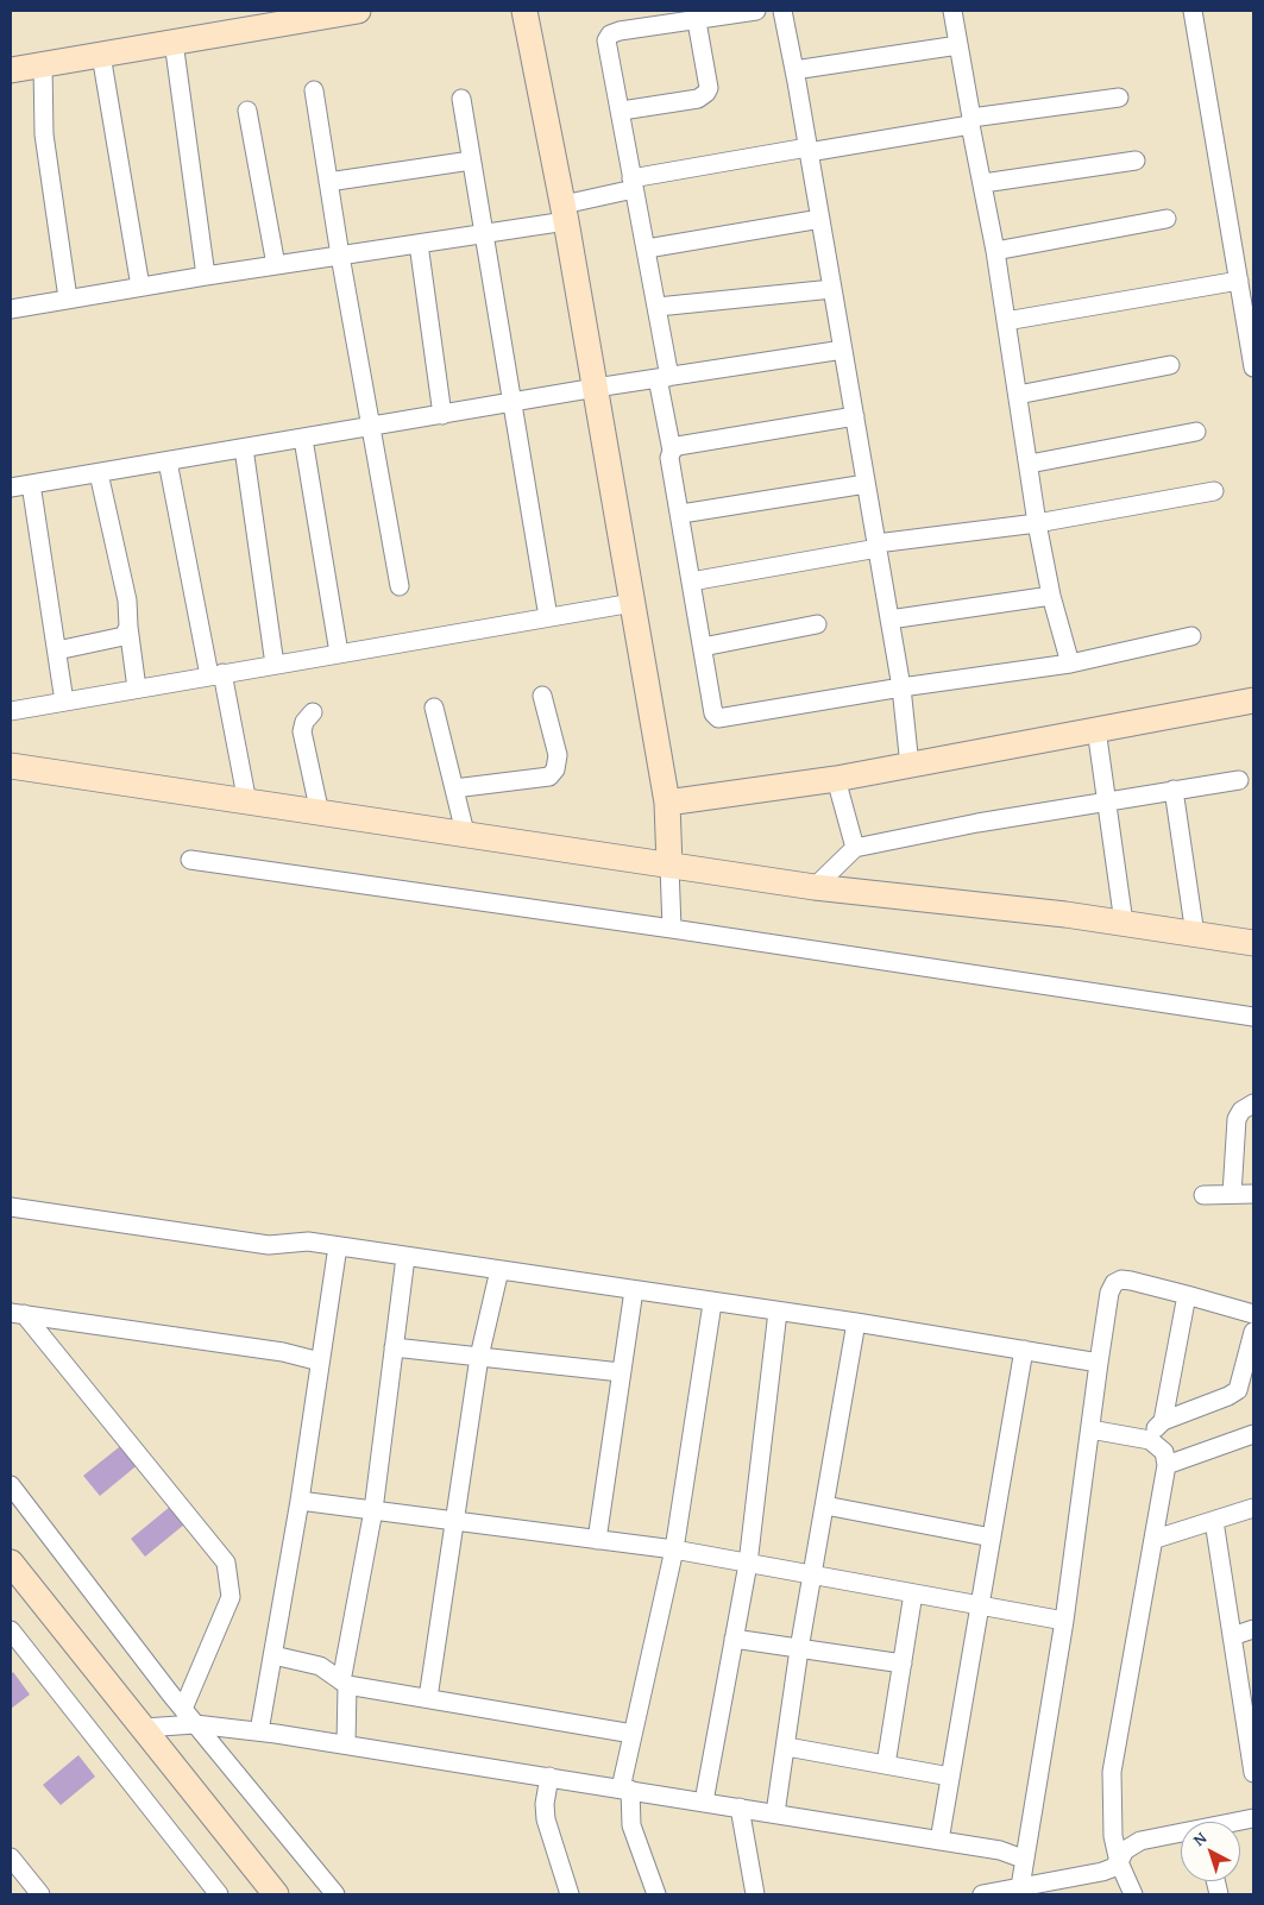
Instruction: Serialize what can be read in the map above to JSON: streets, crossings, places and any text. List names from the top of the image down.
{
  "north": "top left"
}
